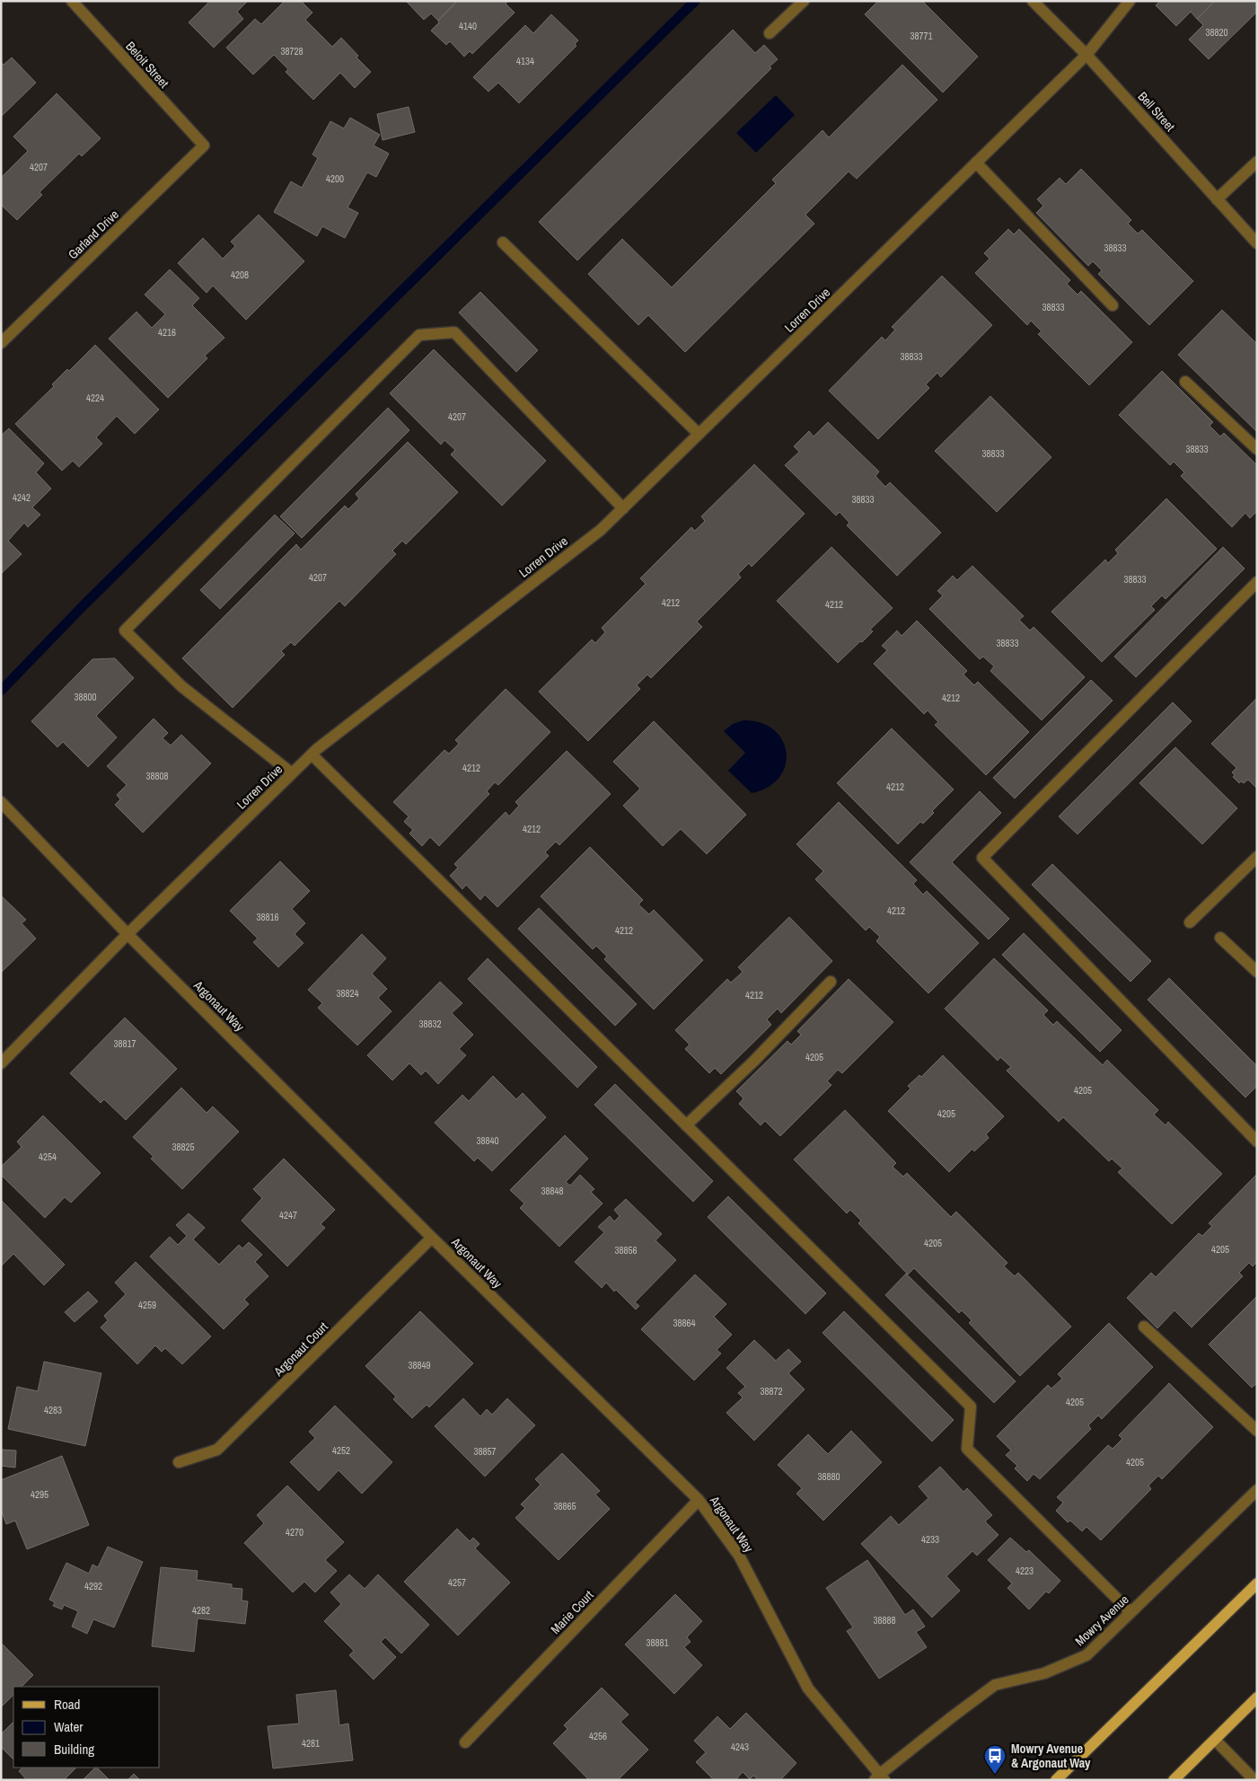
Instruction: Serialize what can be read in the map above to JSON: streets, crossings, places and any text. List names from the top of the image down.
{
  "streets": {
    "street": [
      "Beloit Street",
      "Bell Street",
      "Garland Drive",
      "Lorren Drive",
      "Argonaut Way",
      "Argonaut Court",
      "Marie Court",
      "Mowry Avenue"
    ]
  },
  "crossings": [
    ["Beloit Street", "Garland Drive"],
    ["Bell Street", "Lorren Drive"],
    ["Lorren Drive", "Argonaut Way"],
    ["Argonaut Way", "Argonaut Court"],
    ["Argonaut Way", "Marie Court"],
    ["Argonaut Way", "Mowry Avenue"]
  ],
  "places": {
    "bus stop": ["Mowry Avenue & Argonaut Way"]
  },
  "house_numbers": [
    "4140",
    "38820",
    "38771",
    "38728",
    "4134",
    "4207",
    "4200",
    "38833",
    "4208",
    "38833",
    "4216",
    "38833",
    "4224",
    "4207",
    "38833",
    "38833",
    "4242",
    "38833",
    "4207",
    "38833",
    "4212",
    "4212",
    "38833",
    "38800",
    "4212",
    "4212",
    "38808",
    "4212",
    "4212",
    "4212",
    "38816",
    "4212",
    "38824",
    "4212",
    "38832",
    "38817",
    "4205",
    "4205",
    "4205",
    "38840",
    "38825",
    "4254",
    "38848",
    "4247",
    "4205",
    "4205",
    "38856",
    "4259",
    "38864",
    "38849",
    "38872",
    "4205",
    "4283",
    "4252",
    "38857",
    "4205",
    "38880",
    "4295",
    "38865",
    "4270",
    "4233",
    "4223",
    "4257",
    "4292",
    "4282",
    "38888",
    "38881",
    "4256",
    "4281",
    "4243"
  ],
  "legend": ["Road", "Water", "Building"]
}
